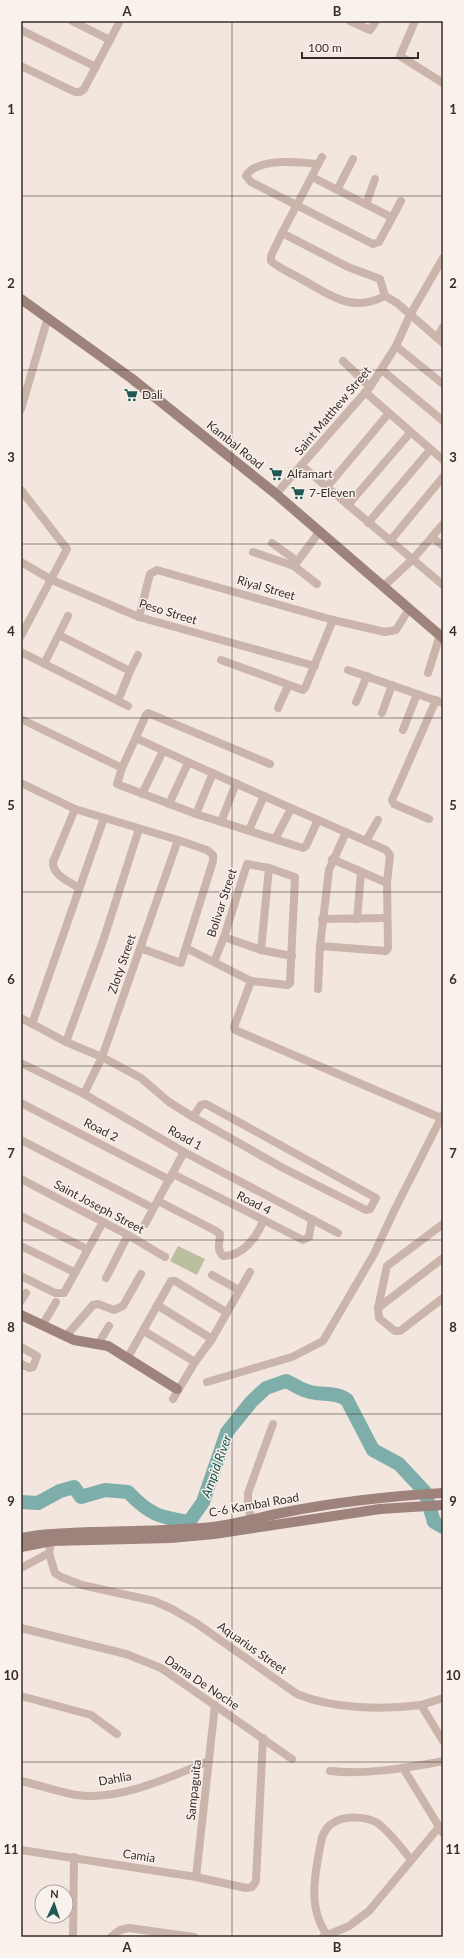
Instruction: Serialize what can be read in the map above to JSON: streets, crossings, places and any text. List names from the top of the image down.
{
  "streets": {
    "main road": ["Kambal Road", "C-6 Kambal Road"],
    "street": [
      "Saint Matthew Street",
      "Riyal Street",
      "Peso Street",
      "Bolivar Street",
      "Zloty Street",
      "Road 2",
      "Road 1",
      "Road 4",
      "Saint Joseph Street",
      "Aquarius Street",
      "Dama De Noche",
      "Dahlia",
      "Sampaguita",
      "Camia"
    ]
  },
  "crossings": [
    ["Saint Matthew Street", "Kambal Road"],
    ["Kambal Road", "Riyal Street"],
    ["Riyal Street", "Peso Street"],
    ["Zloty Street", "Road 1"],
    ["Road 2", "Road 4"],
    ["Road 1", "Road 4"],
    ["Dama De Noche", "Sampaguita"],
    ["Dama De Noche", "Camia"],
    ["Dahlia", "Sampaguita"],
    ["Sampaguita", "Camia"]
  ],
  "water": ["Ampid River"],
  "places": {
    "supermarket": ["Dali", "Alfamart", "7-Eleven"]
  },
  "scale_bar": "100 m",
  "north": "top",
  "grid": {
    "columns": ["A", "B"],
    "rows": [
      "1",
      "2",
      "3",
      "4",
      "5",
      "6",
      "7",
      "8",
      "9",
      "10",
      "11"
    ]
  }
}
